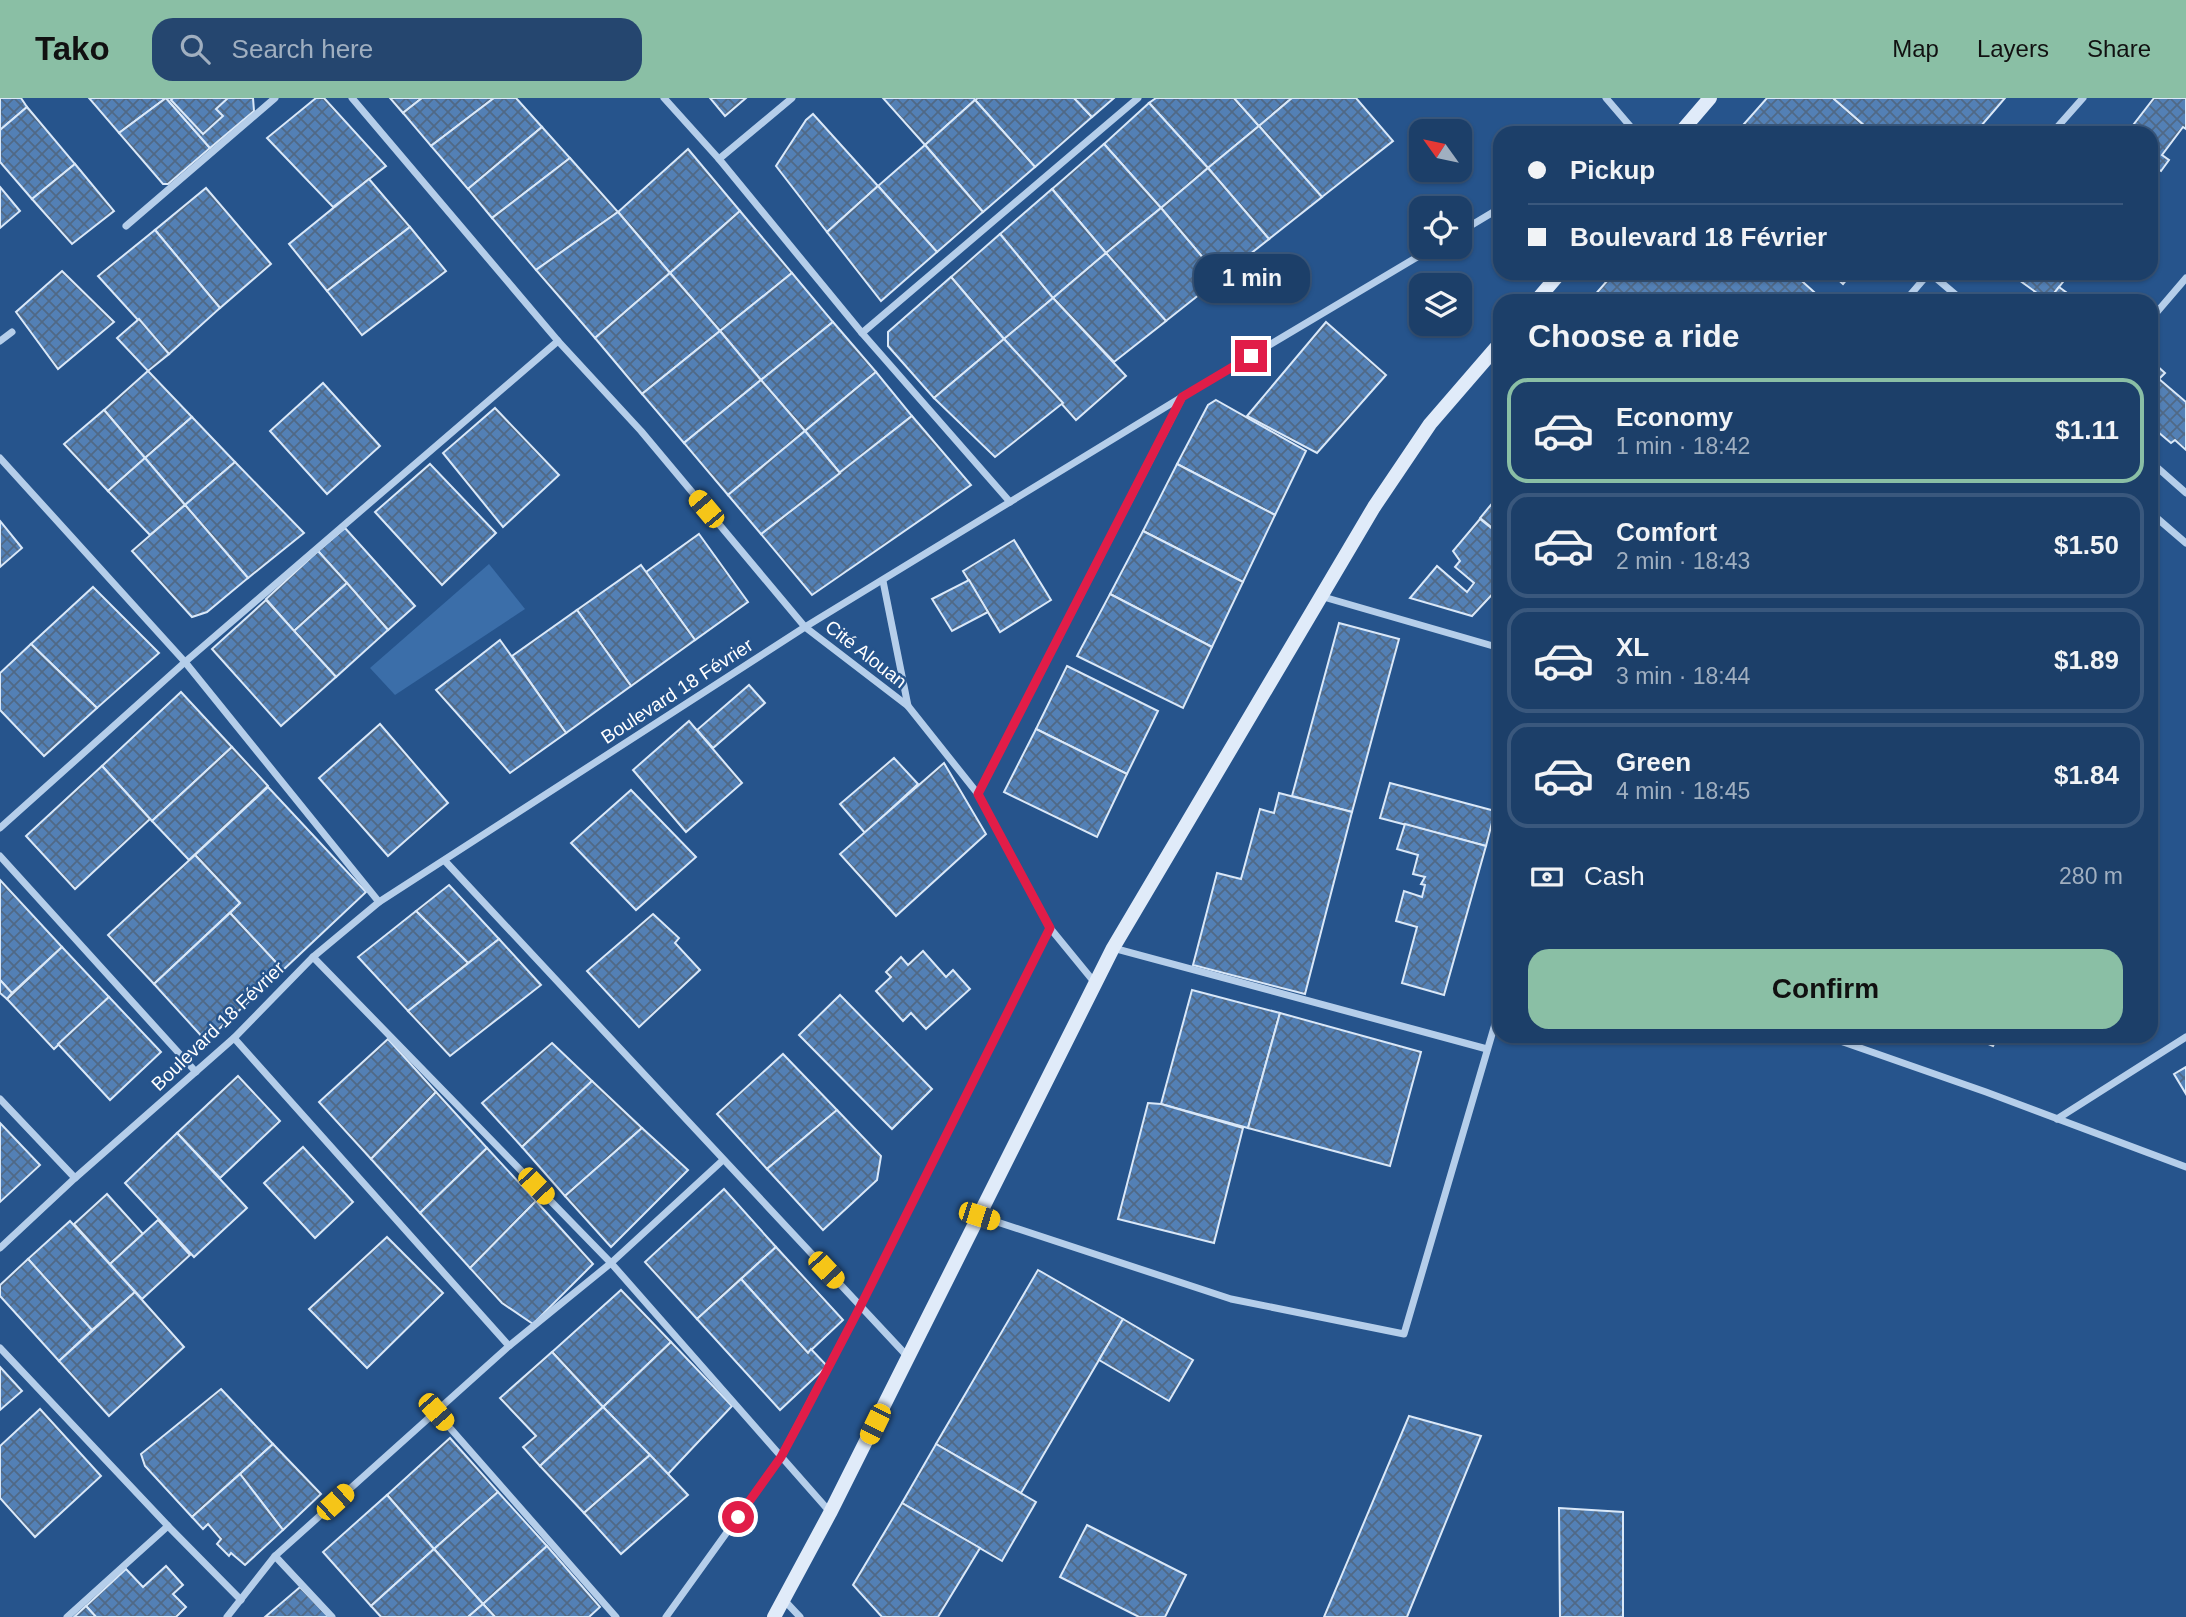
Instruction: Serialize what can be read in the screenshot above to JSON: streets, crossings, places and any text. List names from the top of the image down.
{
  "streets": {
    "street": ["Cité Alouan", "Boulevard 18 Février"]
  },
  "crossings": [
    ["Cité Alouan", "Boulevard 18 Février"]
  ],
  "north": "top left",
  "page": {
    "header": "Tako",
    "search": "Search here",
    "nav": ["Map", "Layers", "Share"],
    "banner": ["Pickup", "Boulevard 18 Février"],
    "bubble": "1 min",
    "heading": "Choose a ride",
    "list": [
      {
        "name": "Economy",
        "note": "1 min · 18:42",
        "value": "$1.11"
      },
      {
        "name": "Comfort",
        "note": "2 min · 18:43",
        "value": "$1.50"
      },
      {
        "name": "XL",
        "note": "3 min · 18:44",
        "value": "$1.89"
      },
      {
        "name": "Green",
        "note": "4 min · 18:45",
        "value": "$1.84"
      }
    ],
    "pay": ["Cash", "280 m"],
    "buttons": "Confirm"
  }
}
